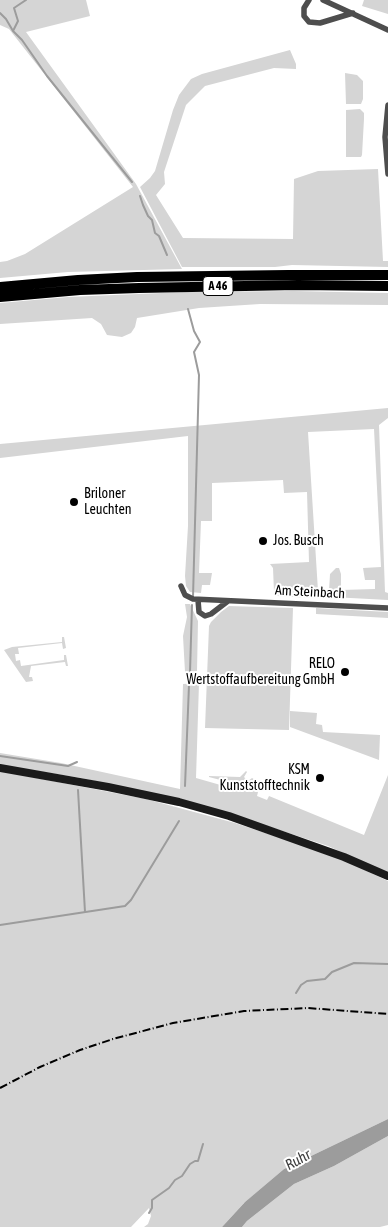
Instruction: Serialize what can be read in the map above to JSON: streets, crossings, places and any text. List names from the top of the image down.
{
  "streets": {
    "highway": ["A 46"],
    "street": ["Am Steinbach"]
  },
  "water": ["Ruhr"],
  "places": [
    "Briloner Leuchten",
    "Jos. Busch",
    "RELO Wertstoffaufbereitung GmbH",
    "KSM Kunststofftechnik"
  ]
}
